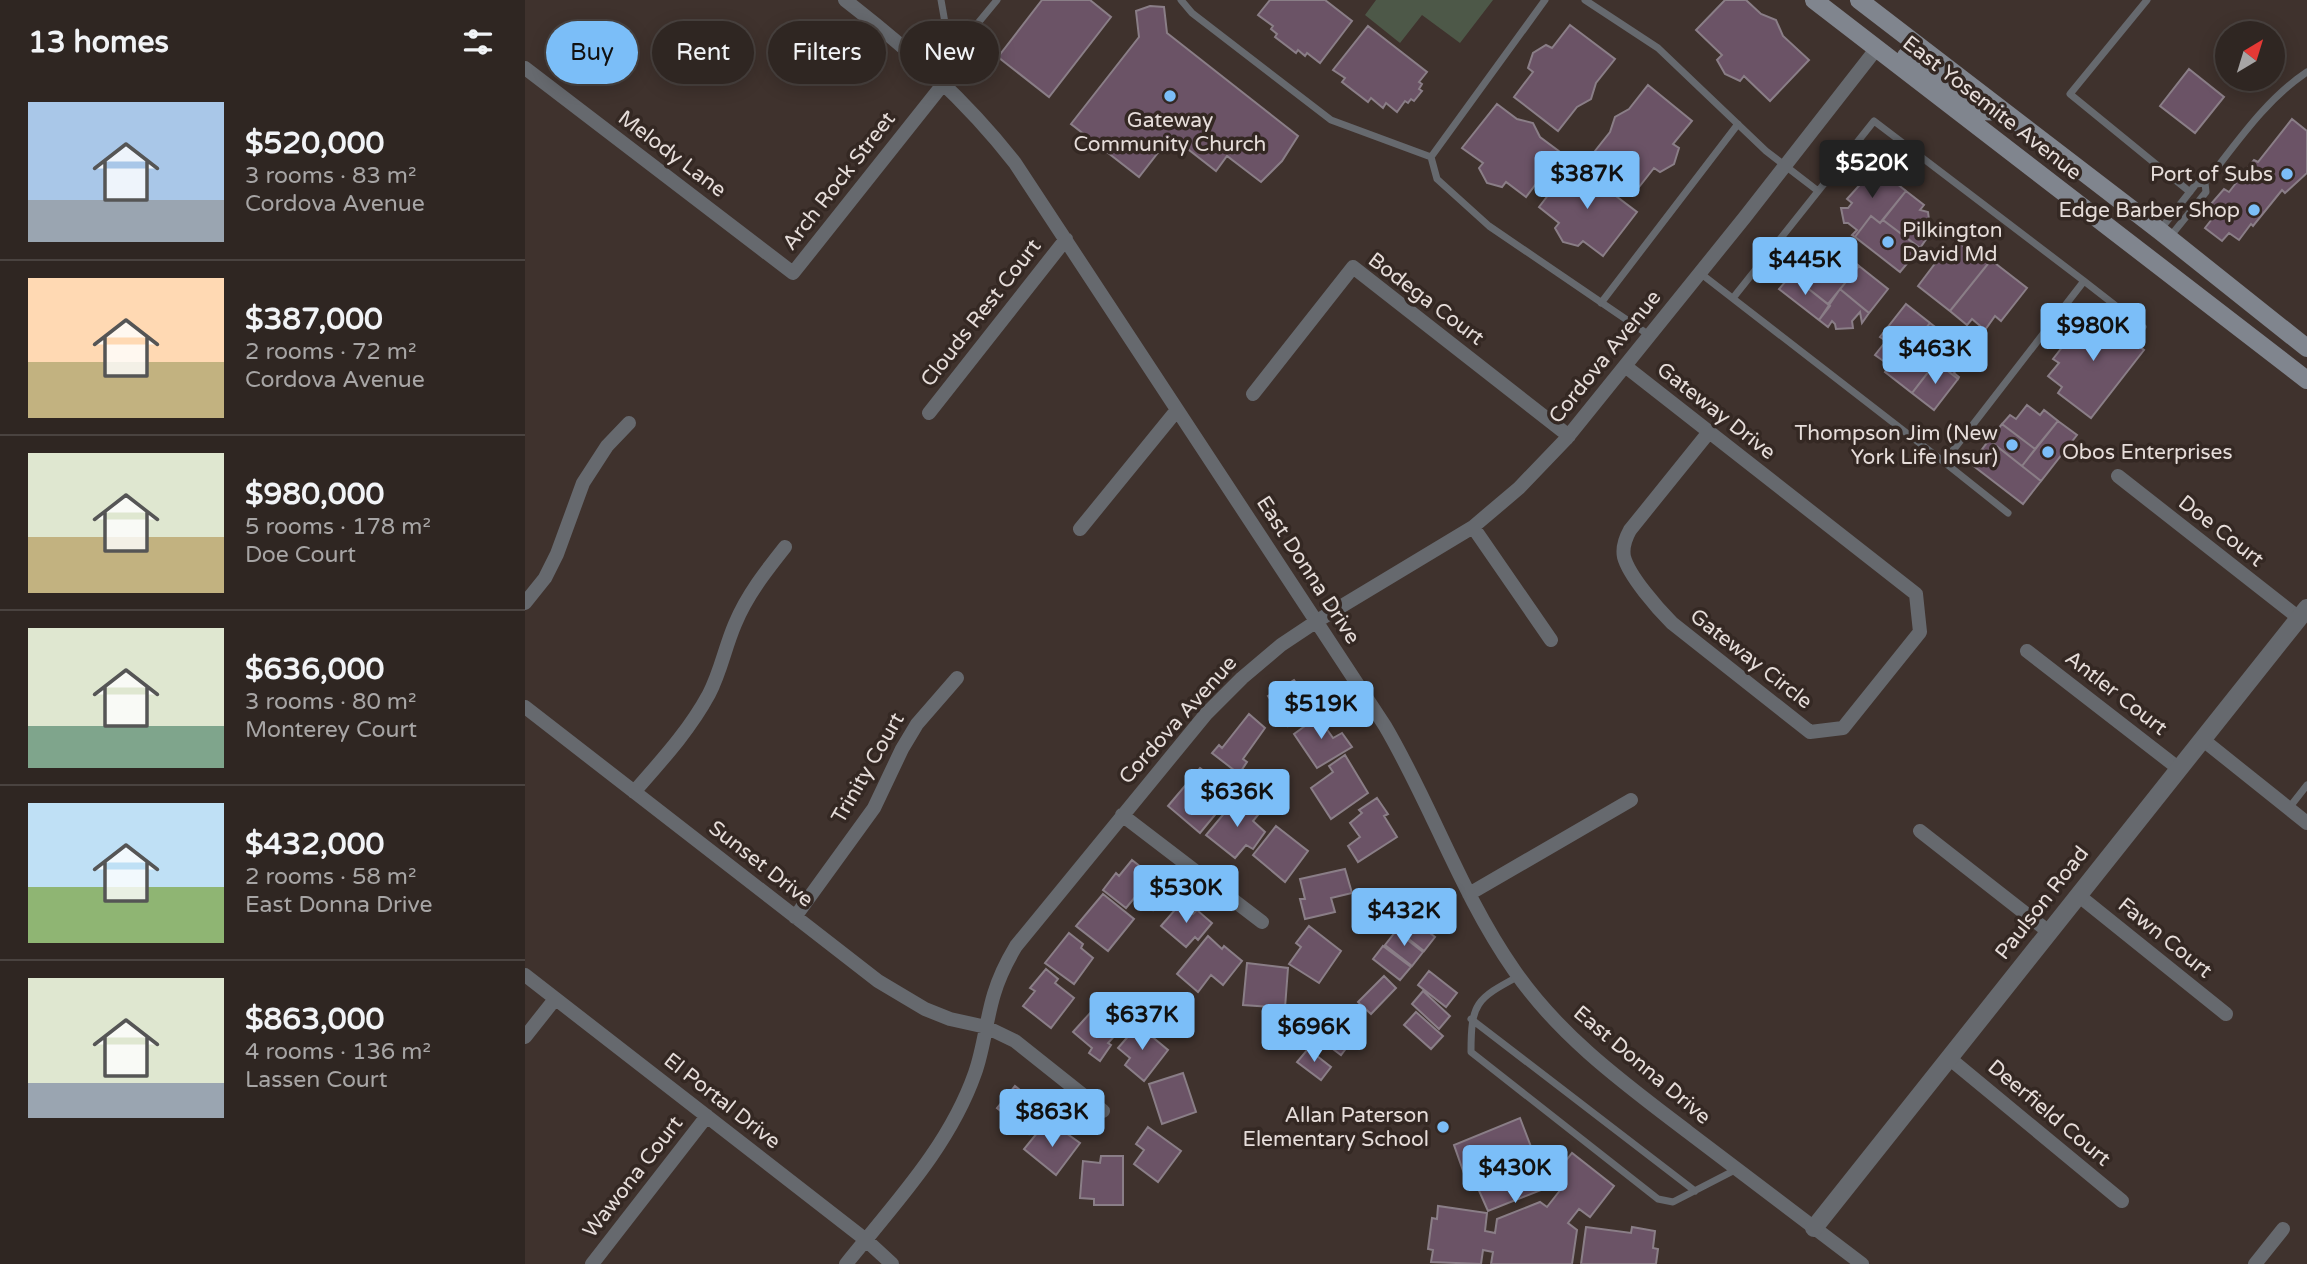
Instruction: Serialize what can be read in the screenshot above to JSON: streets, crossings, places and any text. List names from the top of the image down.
{
  "streets": {
    "main road": ["East Yosemite Avenue"],
    "street": [
      "Melody Lane",
      "Arch Rock Street",
      "Bodega Court",
      "Clouds Rest Court",
      "Cordova Avenue",
      "Gateway Drive",
      "Doe Court",
      "East Donna Drive",
      "Gateway Circle",
      "Antler Court",
      "Trinity Court",
      "Sunset Drive",
      "Paulson Road",
      "Fawn Court",
      "El Portal Drive",
      "Deerfield Court",
      "Wawona Court"
    ]
  },
  "crossings": [
    ["East Yosemite Avenue", "Cordova Avenue"],
    ["Melody Lane", "Arch Rock Street"],
    ["Bodega Court", "Cordova Avenue"],
    ["Clouds Rest Court", "East Donna Drive"],
    ["Cordova Avenue", "Gateway Drive"],
    ["Cordova Avenue", "East Donna Drive"],
    ["Cordova Avenue", "Sunset Drive"],
    ["Cordova Avenue", "El Portal Drive"],
    ["Gateway Drive", "Gateway Circle"],
    ["Doe Court", "Paulson Road"],
    ["East Donna Drive", "Paulson Road"],
    ["Antler Court", "Paulson Road"],
    ["Trinity Court", "Sunset Drive"],
    ["Paulson Road", "Fawn Court"],
    ["Paulson Road", "Deerfield Court"],
    ["El Portal Drive", "Wawona Court"]
  ],
  "places": [
    "Gateway Community Church",
    "Port of Subs",
    "Edge Barber Shop",
    "Pilkington David Md",
    "Thompson Jim (New York Life Insur)",
    "Obos Enterprises",
    "Allan Paterson Elementary School"
  ],
  "north": "top right",
  "page": {
    "heading": "13 homes",
    "chip": [
      "Buy",
      "Rent",
      "Filters",
      "New"
    ],
    "list": [
      {
        "name": "$520,000",
        "note": "3 rooms · 83 m² · Cordova Avenue"
      },
      {
        "name": "$387,000",
        "note": "2 rooms · 72 m² · Cordova Avenue"
      },
      {
        "name": "$980,000",
        "note": "5 rooms · 178 m² · Doe Court"
      },
      {
        "name": "$636,000",
        "note": "3 rooms · 80 m² · Monterey Court"
      },
      {
        "name": "$432,000",
        "note": "2 rooms · 58 m² · East Donna Drive"
      },
      {
        "name": "$863,000",
        "note": "4 rooms · 136 m² · Lassen Court"
      }
    ],
    "price": [
      "$520K",
      "$387K",
      "$445K",
      "$980K",
      "$463K",
      "$519K",
      "$636K",
      "$530K",
      "$432K",
      "$637K",
      "$696K",
      "$863K",
      "$430K"
    ]
  }
}
